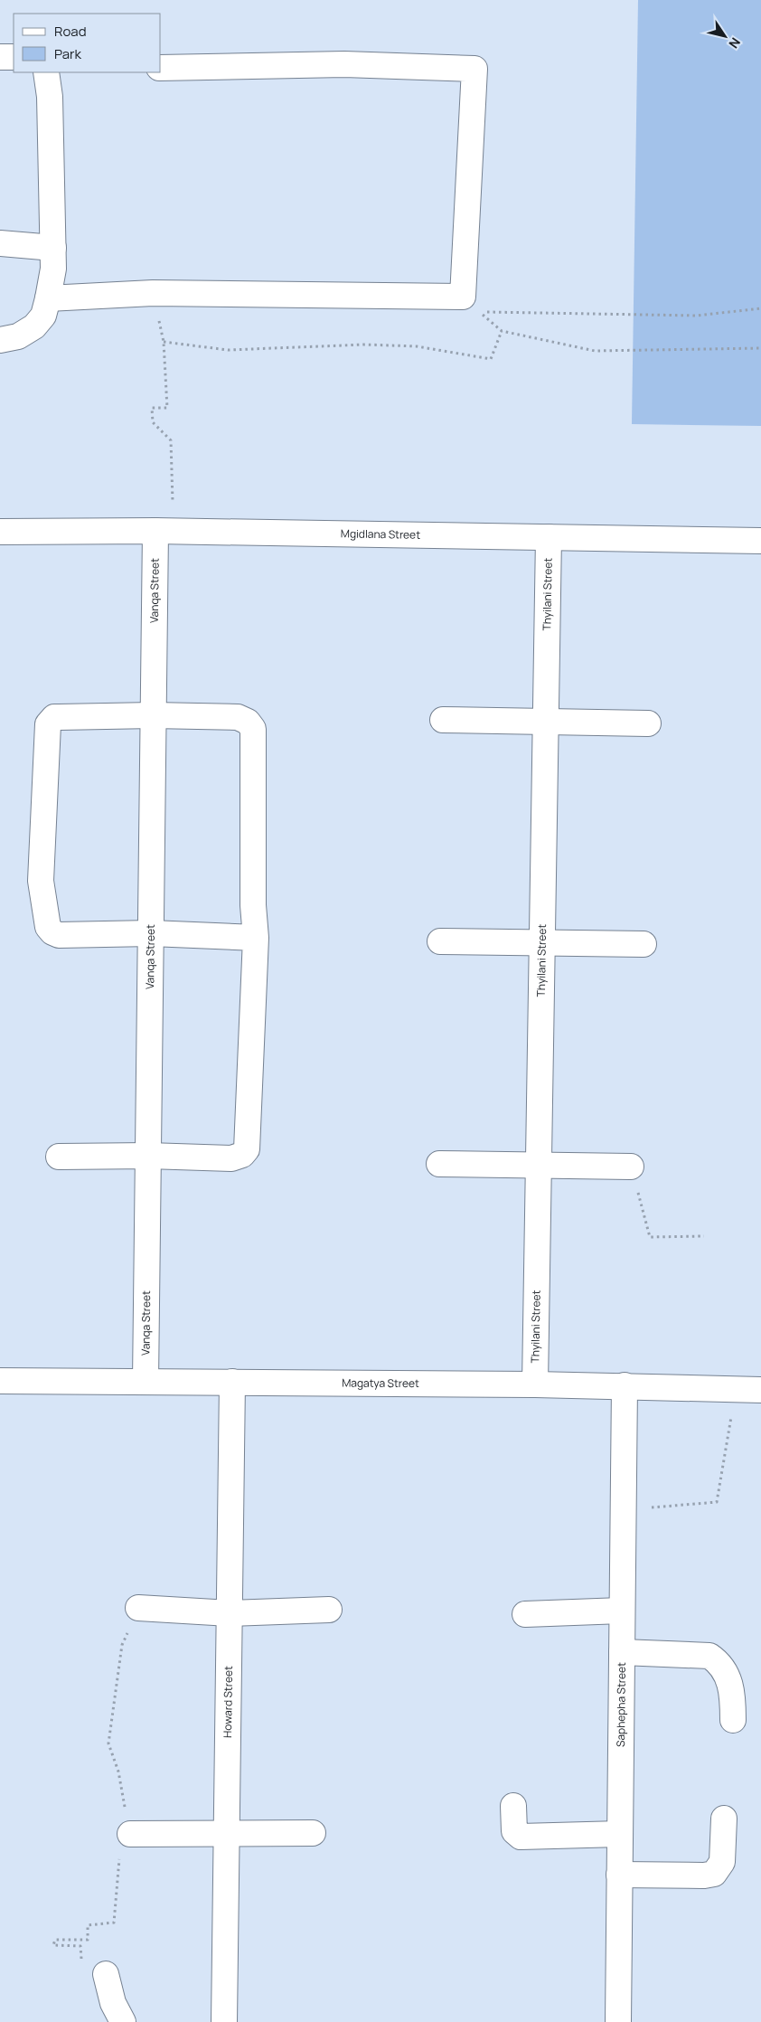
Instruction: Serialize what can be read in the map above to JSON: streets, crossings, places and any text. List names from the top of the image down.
{
  "streets": {
    "street": [
      "Mgidlana Street",
      "Vanqa Street",
      "Thyilani Street",
      "Magatya Street",
      "Howard Street",
      "Saphepha Street"
    ]
  },
  "crossings": [
    ["Mgidlana Street", "Vanqa Street"],
    ["Mgidlana Street", "Thyilani Street"],
    ["Vanqa Street", "Magatya Street"],
    ["Thyilani Street", "Magatya Street"],
    ["Magatya Street", "Howard Street"],
    ["Magatya Street", "Saphepha Street"]
  ],
  "legend": ["Road", "Park"],
  "north": "bottom right"
}
